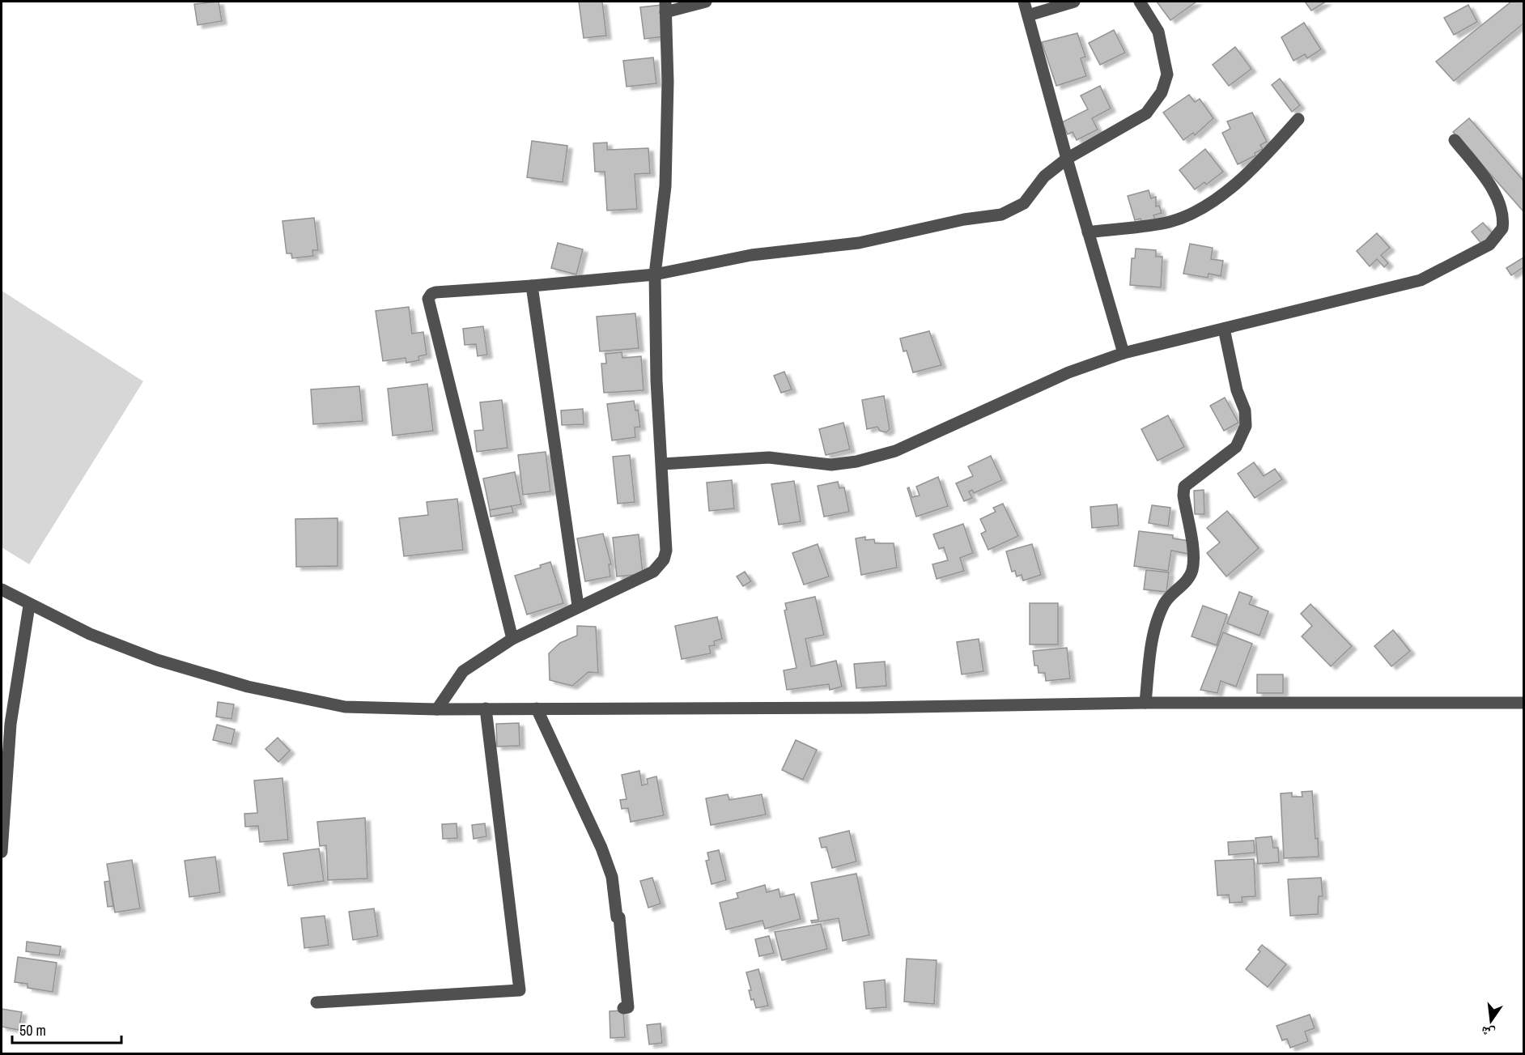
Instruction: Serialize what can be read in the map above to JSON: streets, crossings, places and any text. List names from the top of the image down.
{
  "scale_bar": "50 m",
  "north": "bottom"
}
